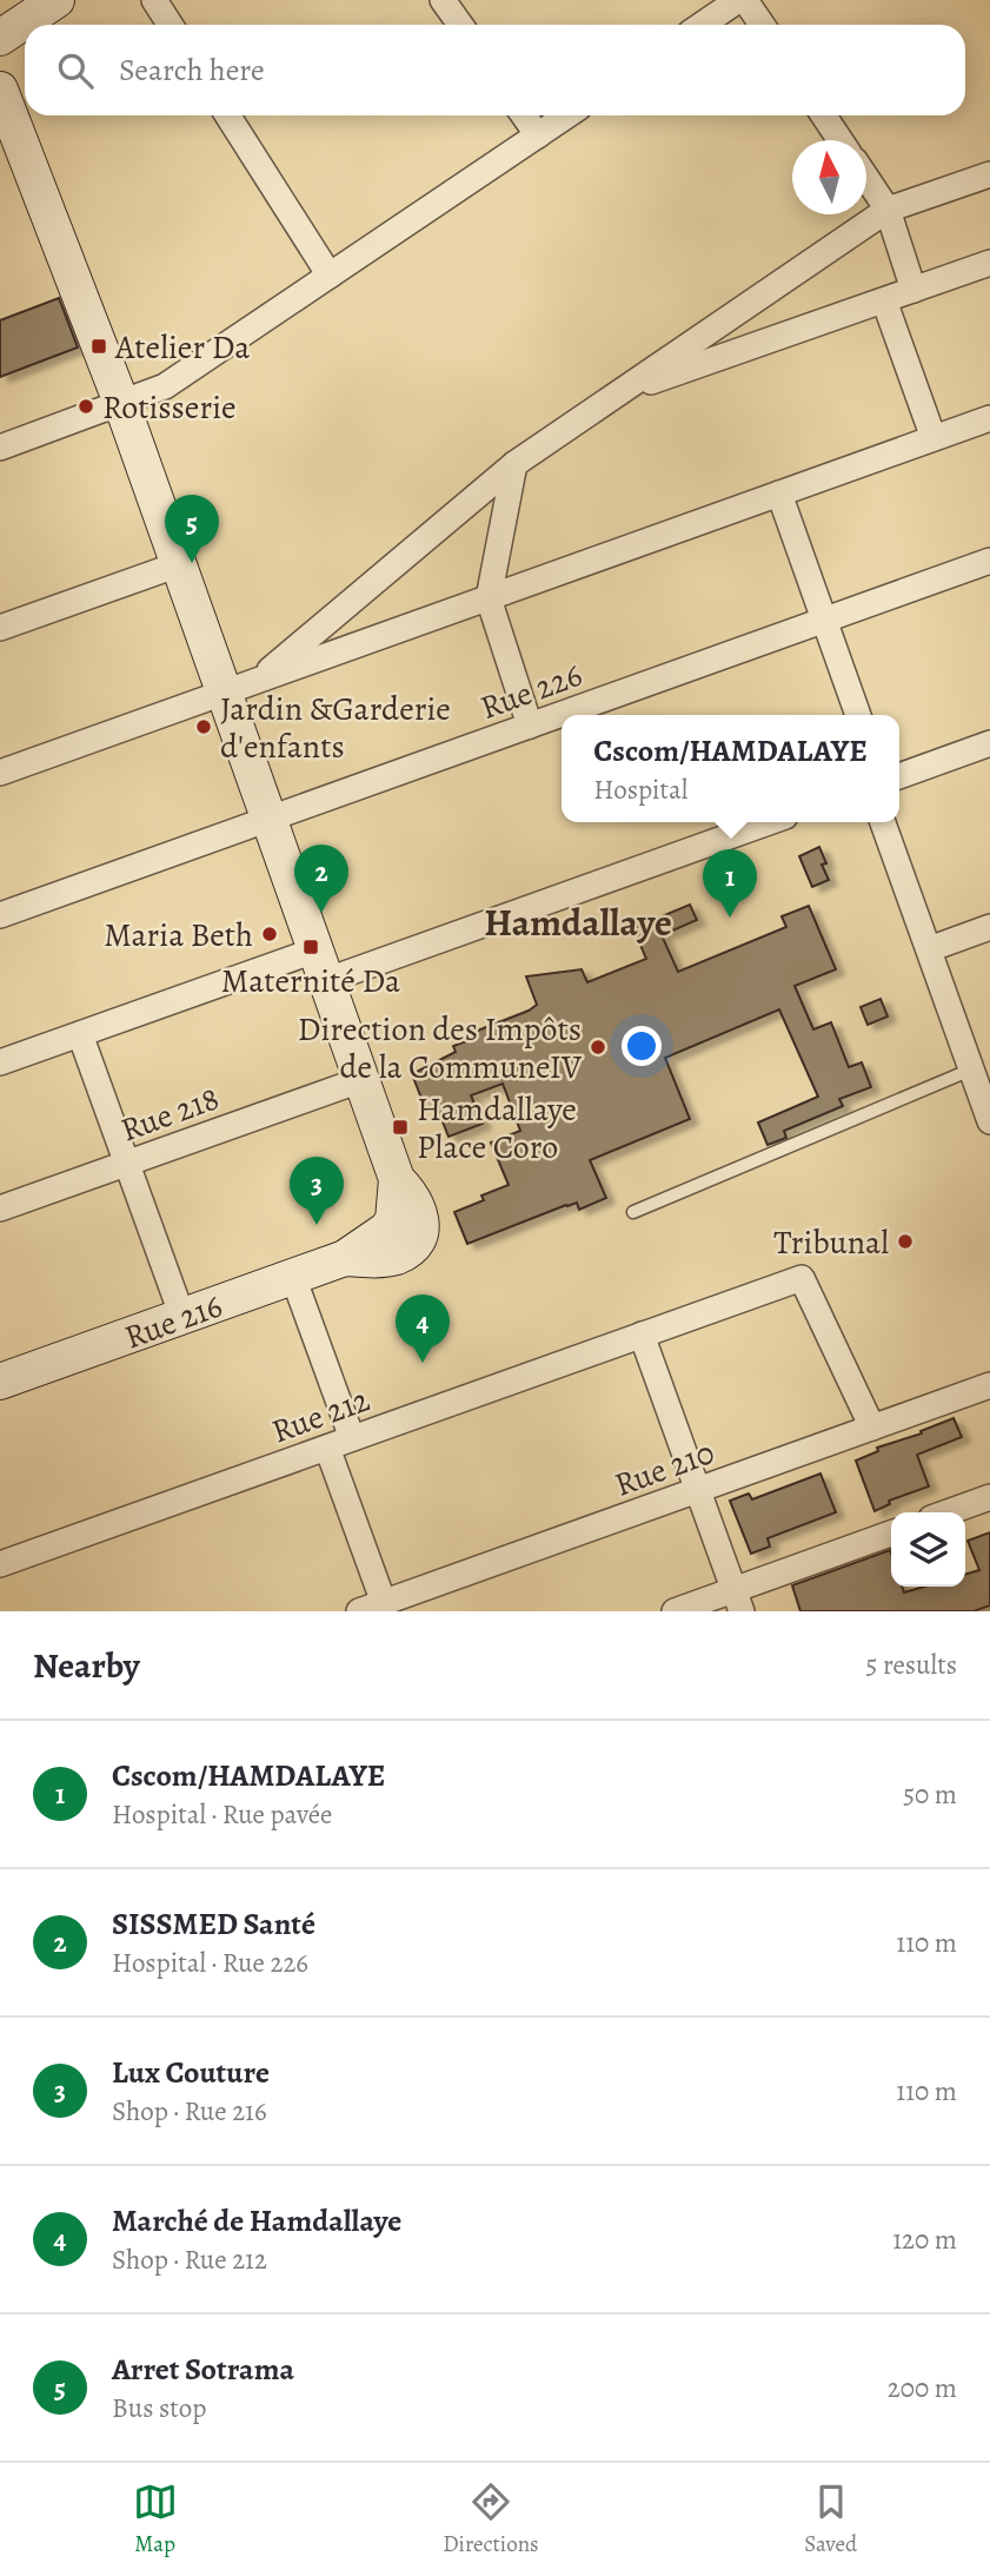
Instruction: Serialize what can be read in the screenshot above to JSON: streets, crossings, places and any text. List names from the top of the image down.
{
  "streets": {
    "street": [
      "Rue 226",
      "Rue 218",
      "Rue 216",
      "Rue 212",
      "Rue 210"
    ]
  },
  "crossings": [
    ["Rue 218", "Rue 216"],
    ["Rue 212", "Rue 210"]
  ],
  "districts": ["Hamdallaye"],
  "places": {
    "transit": ["Atelier Da", "Maternité Da", "Hamdallaye Place Coro"],
    "other": [
      "Rotisserie",
      "Jardin &Garderie d'enfants",
      "Maria Beth",
      "Direction des Impôts de la CommuneIV",
      "Tribunal"
    ]
  },
  "north": "top",
  "page": {
    "search": "Search here",
    "pins": [
      "5",
      "2",
      "1",
      "3",
      "4"
    ],
    "popup": ["Cscom/HAMDALAYE", "Hospital"],
    "heading": ["Nearby", "5 results"],
    "list": [
      {
        "mark": "1",
        "name": "Cscom/HAMDALAYE",
        "note": "Hospital · Rue pavée",
        "value": "50 m"
      },
      {
        "mark": "2",
        "name": "SISSMED Santé",
        "note": "Hospital · Rue 226",
        "value": "110 m"
      },
      {
        "mark": "3",
        "name": "Lux Couture",
        "note": "Shop · Rue 216",
        "value": "110 m"
      },
      {
        "mark": "4",
        "name": "Marché de Hamdallaye",
        "note": "Shop · Rue 212",
        "value": "120 m"
      },
      {
        "mark": "5",
        "name": "Arret Sotrama",
        "note": "Bus stop",
        "value": "200 m"
      }
    ],
    "nav": ["Map", "Directions", "Saved"]
  }
}
